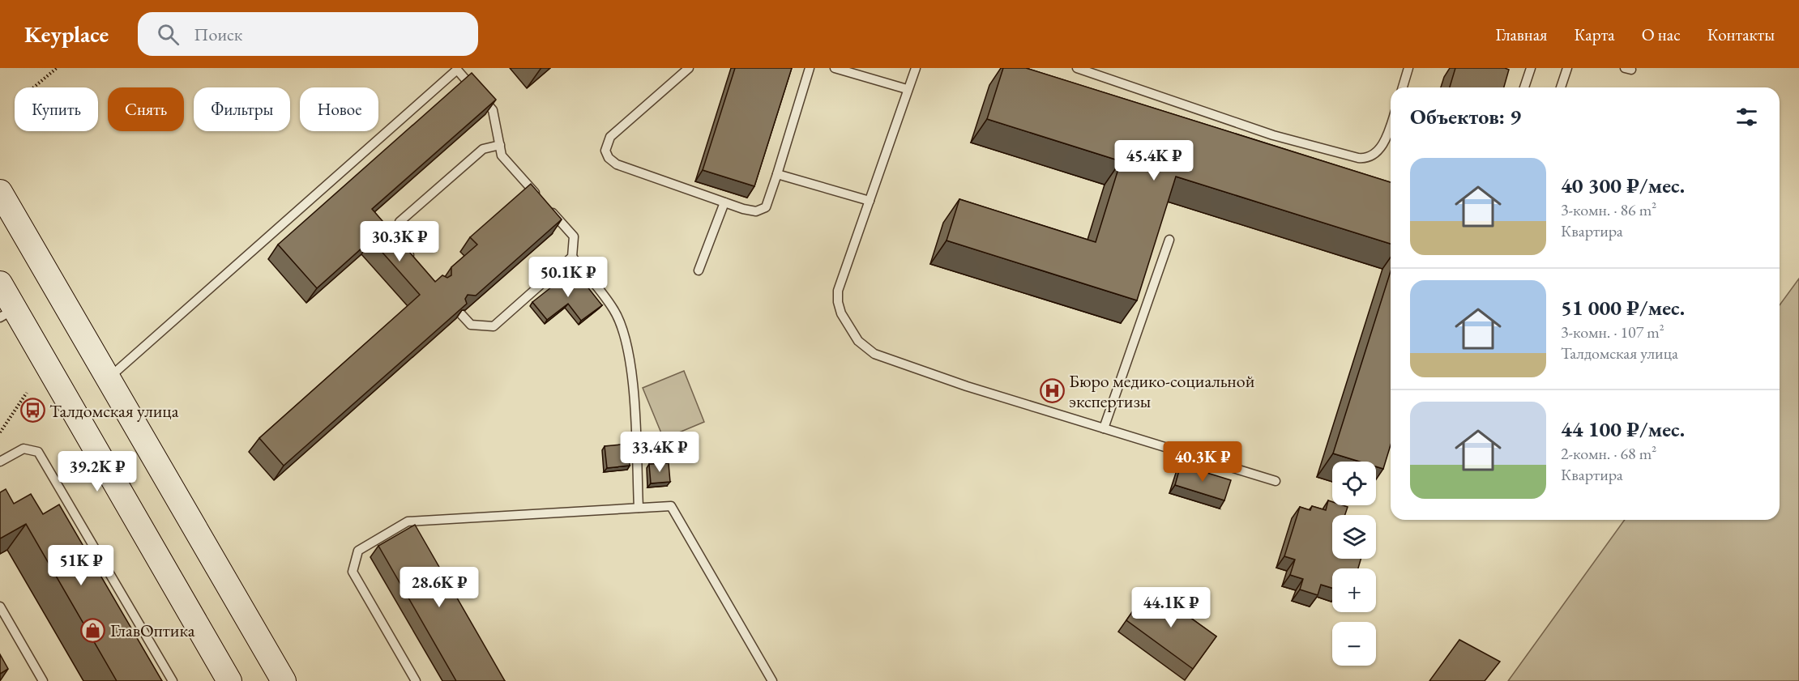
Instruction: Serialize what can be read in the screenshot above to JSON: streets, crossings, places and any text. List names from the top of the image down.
{
  "places": {
    "hospital": ["Бюро медико-социальной экспертизы"],
    "bus stop": ["Талдомская улица"],
    "shop": ["ГлавОптика"]
  },
  "page": {
    "header": "Keyplace",
    "search": "Поиск",
    "nav": [
      "Главная",
      "Карта",
      "О нас",
      "Контакты"
    ],
    "chip": [
      "Купить",
      "Снять",
      "Фильтры",
      "Новое"
    ],
    "heading": "Объектов: 9",
    "price": [
      "45.4K ₽",
      "30.3K ₽",
      "50.1K ₽",
      "33.4K ₽",
      "40.3K ₽",
      "39.2K ₽",
      "51K ₽",
      "28.6K ₽",
      "44.1K ₽"
    ],
    "list": [
      {
        "name": "40 300 ₽/мес.",
        "note": "3-комн. · 86 m² · Квартира"
      },
      {
        "name": "51 000 ₽/мес.",
        "note": "3-комн. · 107 m² · Талдомская улица"
      },
      {
        "name": "44 100 ₽/мес.",
        "note": "2-комн. · 68 m² · Квартира"
      }
    ],
    "map_buttons": ["+", "−"]
  }
}
